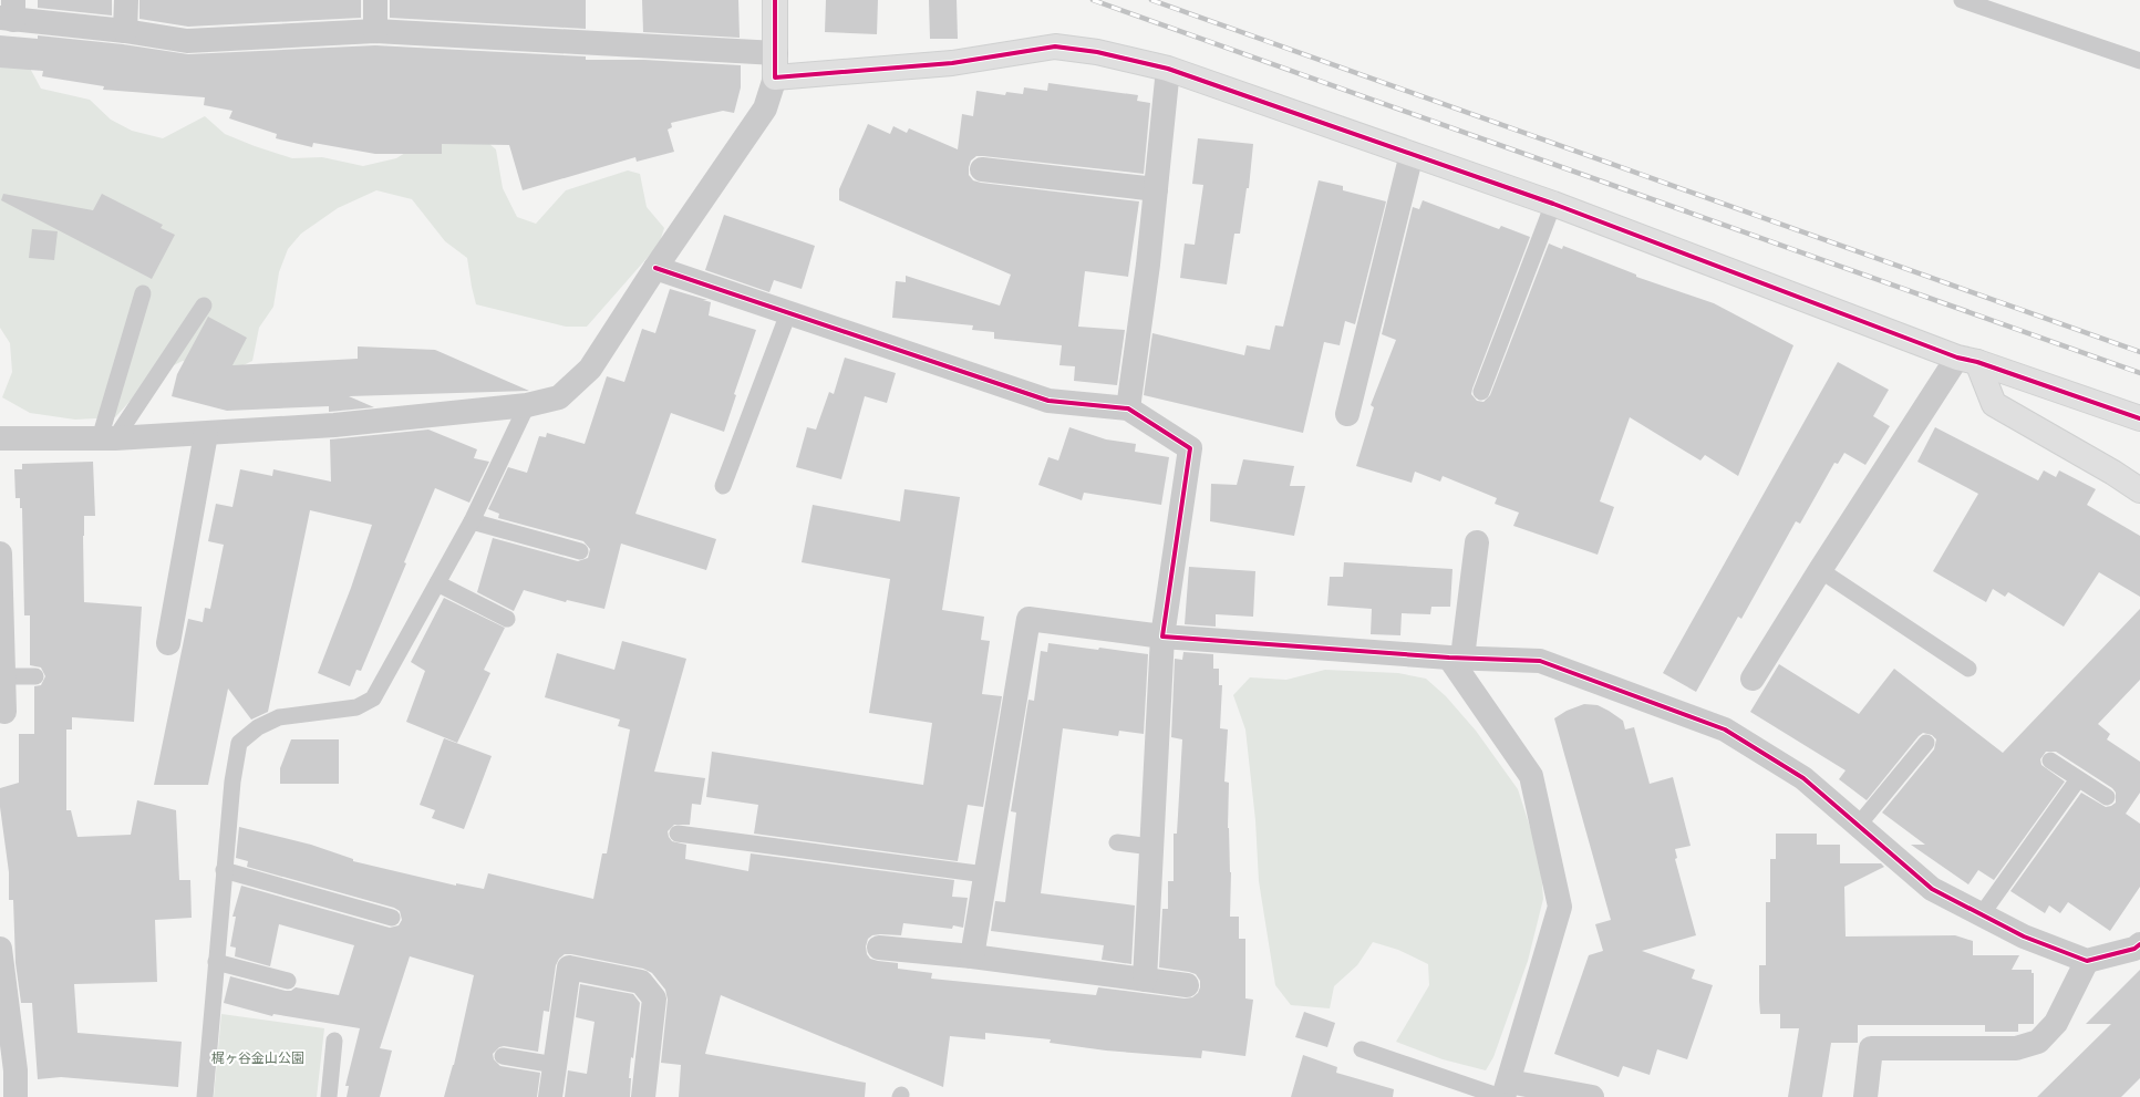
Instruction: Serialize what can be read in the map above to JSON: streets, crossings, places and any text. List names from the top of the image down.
{
  "parks": ["梶ヶ谷金山公園"]
}
